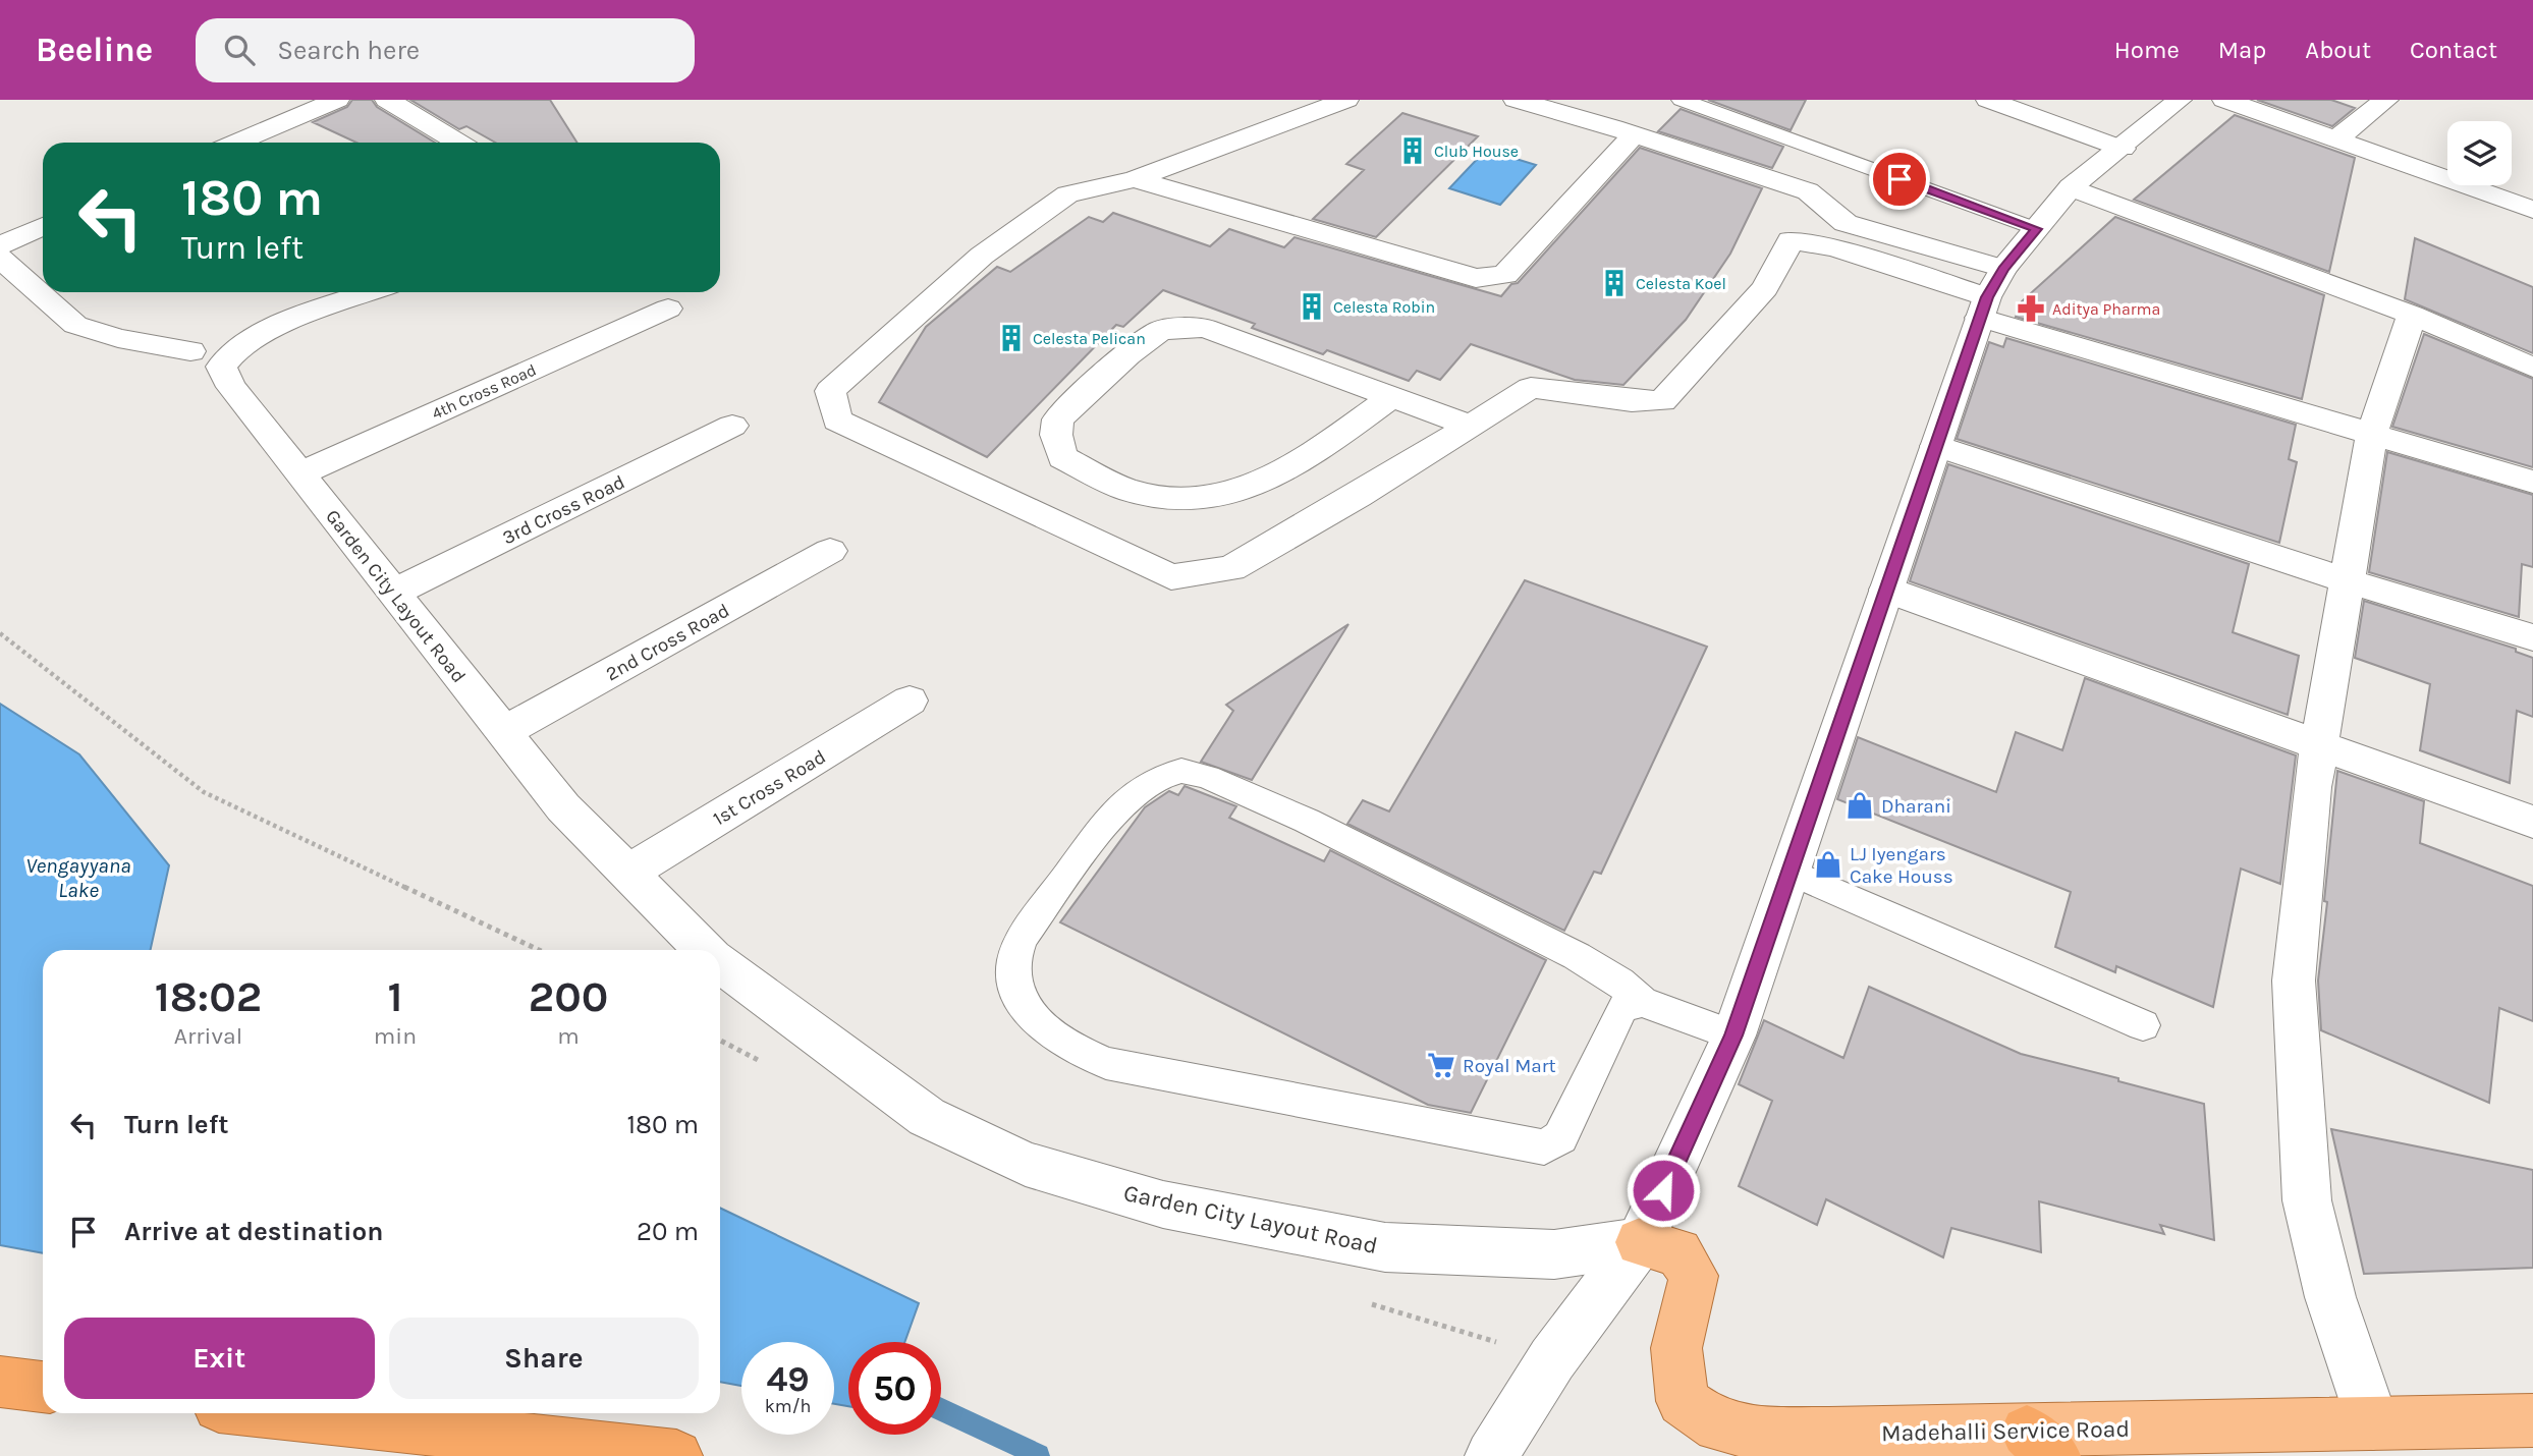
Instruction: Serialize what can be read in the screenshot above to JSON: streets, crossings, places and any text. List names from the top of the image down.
{
  "streets": {
    "main road": ["Madehalli Service Road"],
    "street": [
      "4th Cross Road",
      "3rd Cross Road",
      "Garden City Layout Road",
      "2nd Cross Road",
      "1st Cross Road"
    ]
  },
  "crossings": [
    ["4th Cross Road", "Garden City Layout Road"],
    ["3rd Cross Road", "Garden City Layout Road"],
    ["Garden City Layout Road", "2nd Cross Road"],
    ["Garden City Layout Road", "1st Cross Road"],
    ["Garden City Layout Road", "Madehalli Service Road"]
  ],
  "water": ["Vengayyana Lake"],
  "places": {
    "building": [
      "Club House",
      "Celesta Koel",
      "Celesta Robin",
      "Celesta Pelican"
    ],
    "pharmacy": ["Aditya Pharma"],
    "shop": ["Dharani", "LJ Iyengars Cake Houss"],
    "supermarket": ["Royal Mart"]
  },
  "page": {
    "header": "Beeline",
    "search": "Search here",
    "nav": [
      "Home",
      "Map",
      "About",
      "Contact"
    ],
    "turn": ["180 m", "Turn left"],
    "eta": [
      "18:02",
      "Arrival",
      "1",
      "min",
      "200",
      "m"
    ],
    "list": [
      {
        "name": "Turn left",
        "value": "180 m"
      },
      {
        "name": "Arrive at destination",
        "value": "20 m"
      }
    ],
    "buttons": ["Exit", "Share"],
    "speed": "49 km/h",
    "limit": "50"
  }
}
